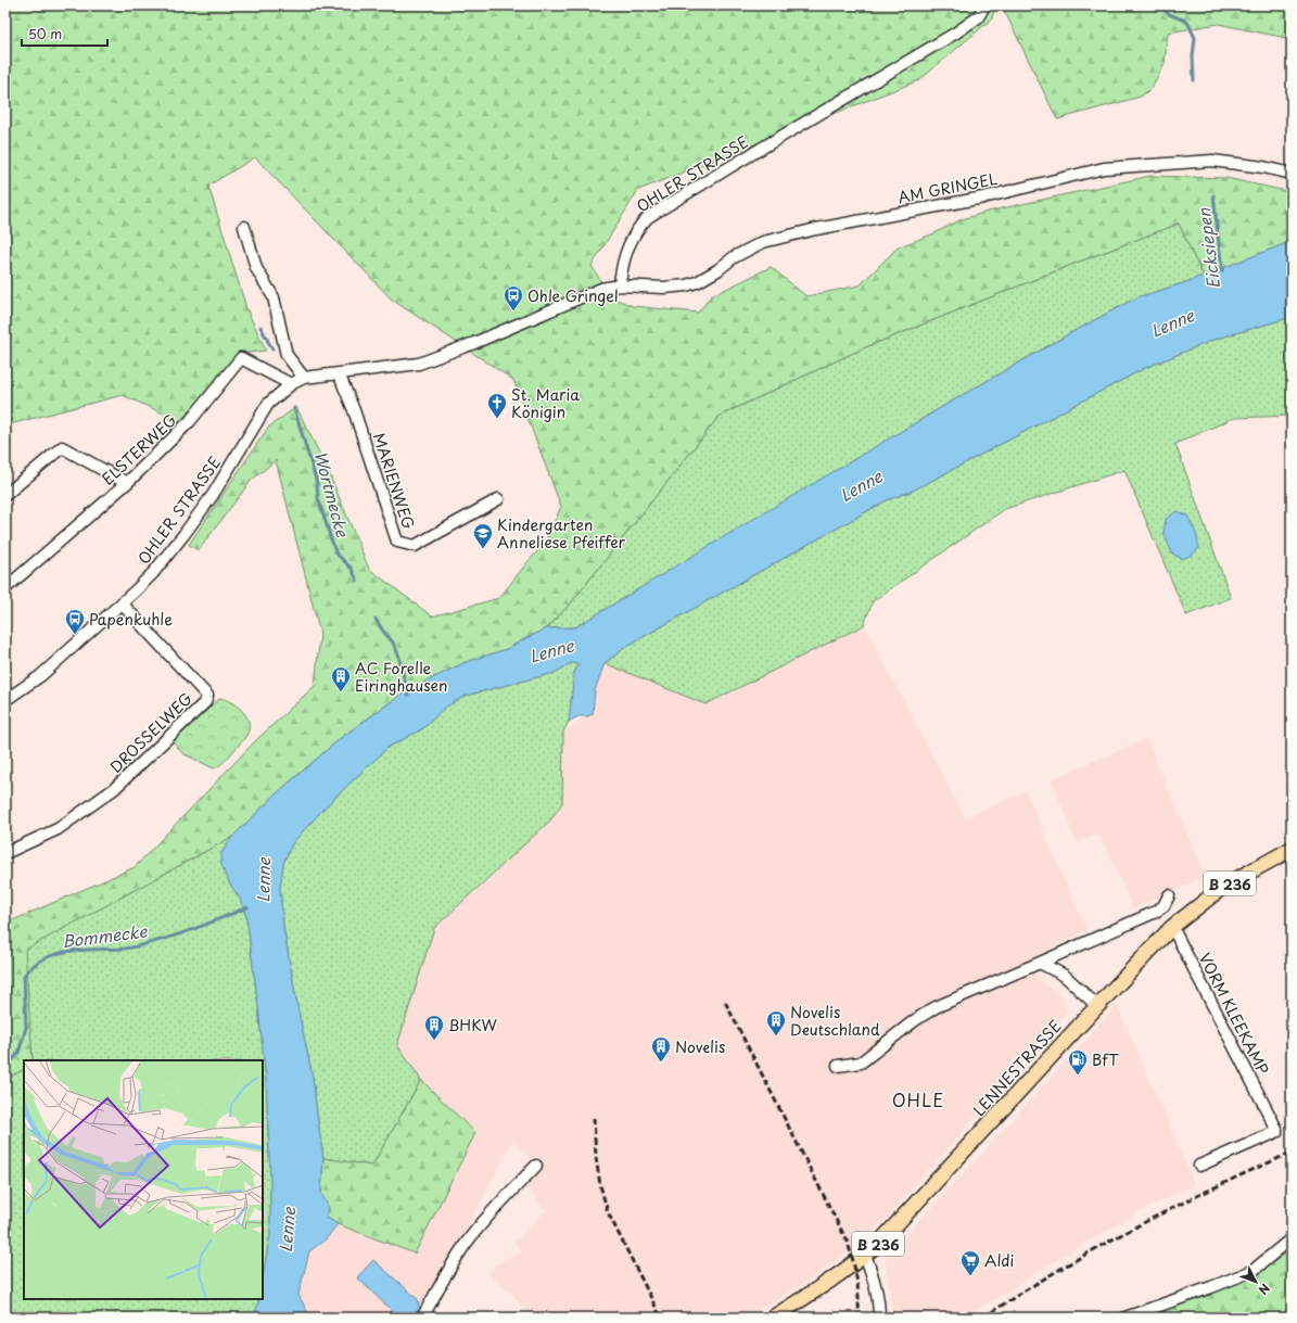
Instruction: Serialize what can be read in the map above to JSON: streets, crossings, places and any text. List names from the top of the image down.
{
  "streets": {
    "main road": ["B 236", "LENNESTRASSE"],
    "street": [
      "OHLER STRASSE",
      "AM GRINGEL",
      "ELSTERWEG",
      "MARIENWEG",
      "DROSSELWEG",
      "VORM KLEEKAMP"
    ]
  },
  "crossings": [
    ["OHLER STRASSE", "AM GRINGEL"],
    ["OHLER STRASSE", "ELSTERWEG"],
    ["OHLER STRASSE", "MARIENWEG"],
    ["OHLER STRASSE", "DROSSELWEG"],
    ["VORM KLEEKAMP", "LENNESTRASSE"]
  ],
  "districts": ["OHLE"],
  "water": [
    "Eicksiepen",
    "Lenne",
    "Wortmecke",
    "Bommecke"
  ],
  "places": {
    "bus stop": ["Ohle Gringel", "Papenkuhle"],
    "church": ["St. Maria Königin"],
    "school or university": ["Kindergarten Anneliese Pfeiffer"],
    "building": [
      "AC Forelle Eiringhausen",
      "Novelis Deutschland",
      "BHKW",
      "Novelis"
    ],
    "fuel station": ["BfT"],
    "supermarket": ["Aldi"]
  },
  "scale_bar": "50 m",
  "north": "bottom right"
}
